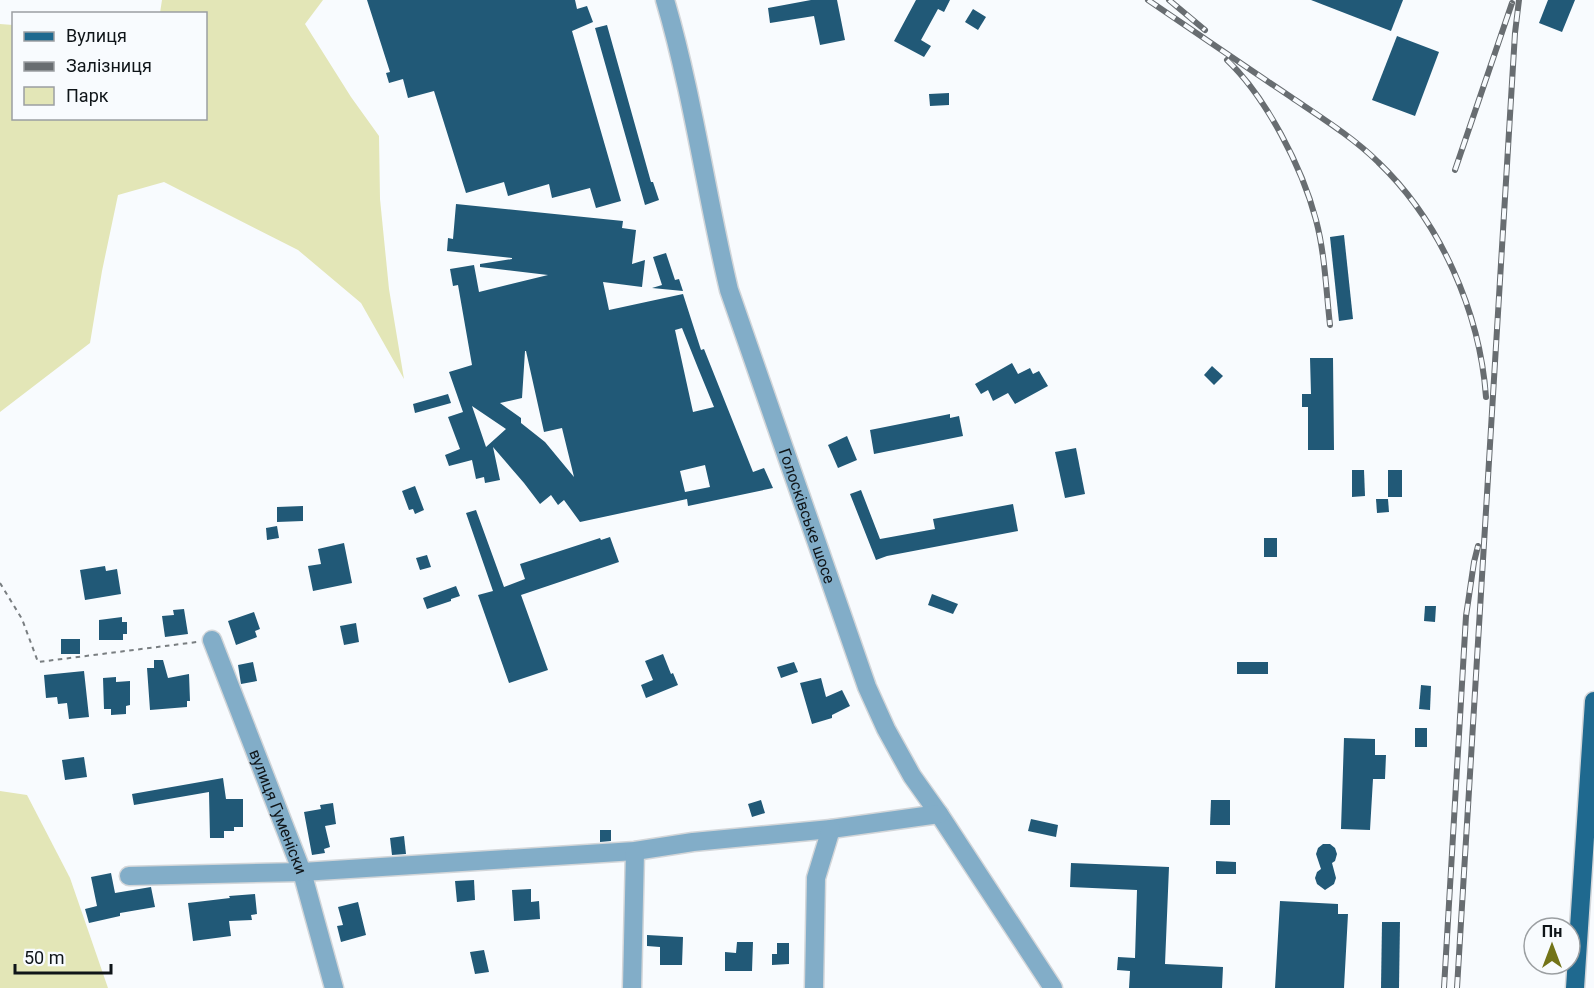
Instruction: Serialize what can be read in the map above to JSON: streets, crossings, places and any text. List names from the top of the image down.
{
  "streets": {
    "street": ["Голосківське шосе", "вулиця Гуменіски"]
  },
  "legend": ["Вулиця", "Залізниця", "Парк"],
  "scale_bar": "50 m",
  "north": "top"
}
